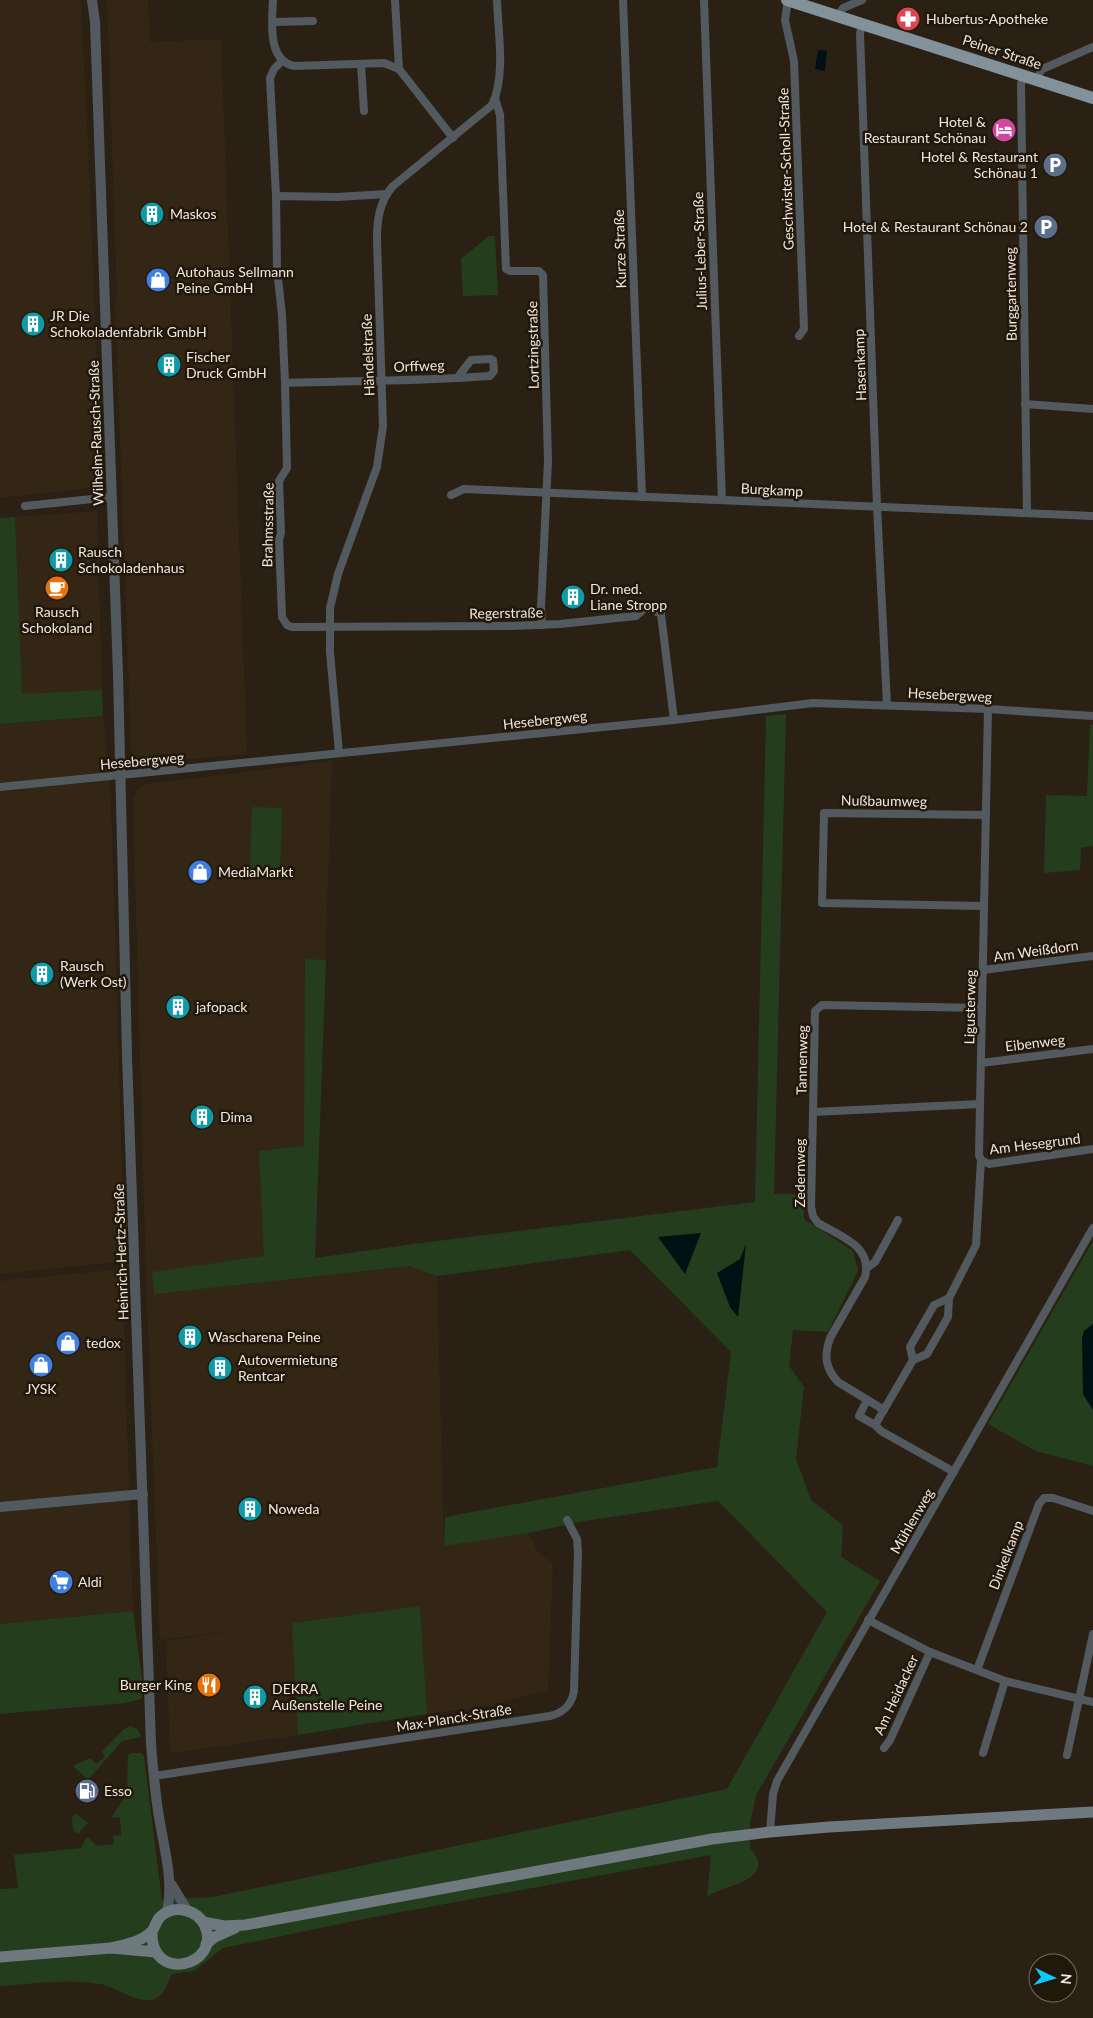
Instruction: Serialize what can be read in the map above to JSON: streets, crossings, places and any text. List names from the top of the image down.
{
  "streets": {
    "main road": ["Peiner Straße"],
    "street": [
      "Geschwister-Scholl-Straße",
      "Kurze Straße",
      "Julius-Leber-Straße",
      "Burggartenweg",
      "Lortzingstraße",
      "Händelstraße",
      "Hasenkamp",
      "Orffweg",
      "Wilhelm-Rausch-Straße",
      "Burgkamp",
      "Brahmsstraße",
      "Regerstraße",
      "Hesebergweg",
      "Nußbaumweg",
      "Am Weißdorn",
      "Ligusterweg",
      "Eibenweg",
      "Tannenweg",
      "Am Hesegrund",
      "Zedernweg",
      "Heinrich-Hertz-Straße",
      "Mühlenweg",
      "Dinkelkamp",
      "Am Heidacker",
      "Max-Planck-Straße"
    ]
  },
  "crossings": [
    ["Peiner Straße", "Geschwister-Scholl-Straße"],
    ["Peiner Straße", "Burggartenweg"],
    ["Peiner Straße", "Hasenkamp"],
    ["Kurze Straße", "Burgkamp"],
    ["Julius-Leber-Straße", "Burgkamp"],
    ["Burggartenweg", "Burgkamp"],
    ["Lortzingstraße", "Burgkamp"],
    ["Lortzingstraße", "Regerstraße"],
    ["Händelstraße", "Orffweg"],
    ["Händelstraße", "Brahmsstraße"],
    ["Händelstraße", "Regerstraße"],
    ["Händelstraße", "Hesebergweg"],
    ["Hasenkamp", "Burgkamp"],
    ["Hasenkamp", "Hesebergweg"],
    ["Wilhelm-Rausch-Straße", "Hesebergweg"],
    ["Wilhelm-Rausch-Straße", "Heinrich-Hertz-Straße"],
    ["Brahmsstraße", "Regerstraße"],
    ["Regerstraße", "Hesebergweg"],
    ["Hesebergweg", "Ligusterweg"],
    ["Hesebergweg", "Heinrich-Hertz-Straße"],
    ["Nußbaumweg", "Ligusterweg"],
    ["Am Weißdorn", "Ligusterweg"],
    ["Ligusterweg", "Eibenweg"],
    ["Ligusterweg", "Tannenweg"],
    ["Ligusterweg", "Am Hesegrund"],
    ["Tannenweg", "Zedernweg"],
    ["Heinrich-Hertz-Straße", "Max-Planck-Straße"],
    ["Mühlenweg", "Am Heidacker"],
    ["Dinkelkamp", "Am Heidacker"]
  ],
  "places": {
    "pharmacy": ["Hubertus-Apotheke"],
    "hotel": ["Hotel & Restaurant Schönau"],
    "parking": ["Hotel & Restaurant Schönau 1", "Hotel & Restaurant Schönau 2"],
    "building": [
      "Maskos",
      "JR Die Schokoladenfabrik GmbH",
      "Fischer Druck GmbH",
      "Rausch Schokoladenhaus",
      "Dr. med. Liane Stropp",
      "Rausch (Werk Ost)",
      "jafopack",
      "Dima",
      "Wascharena Peine",
      "Autovermietung Rentcar",
      "Noweda",
      "DEKRA Außenstelle Peine"
    ],
    "shop": [
      "Autohaus Sellmann Peine GmbH",
      "MediaMarkt",
      "tedox",
      "JYSK"
    ],
    "cafe": ["Rausch Schokoland"],
    "supermarket": ["Aldi"],
    "restaurant": ["Burger King"],
    "fuel station": ["Esso"]
  },
  "north": "right"
}
